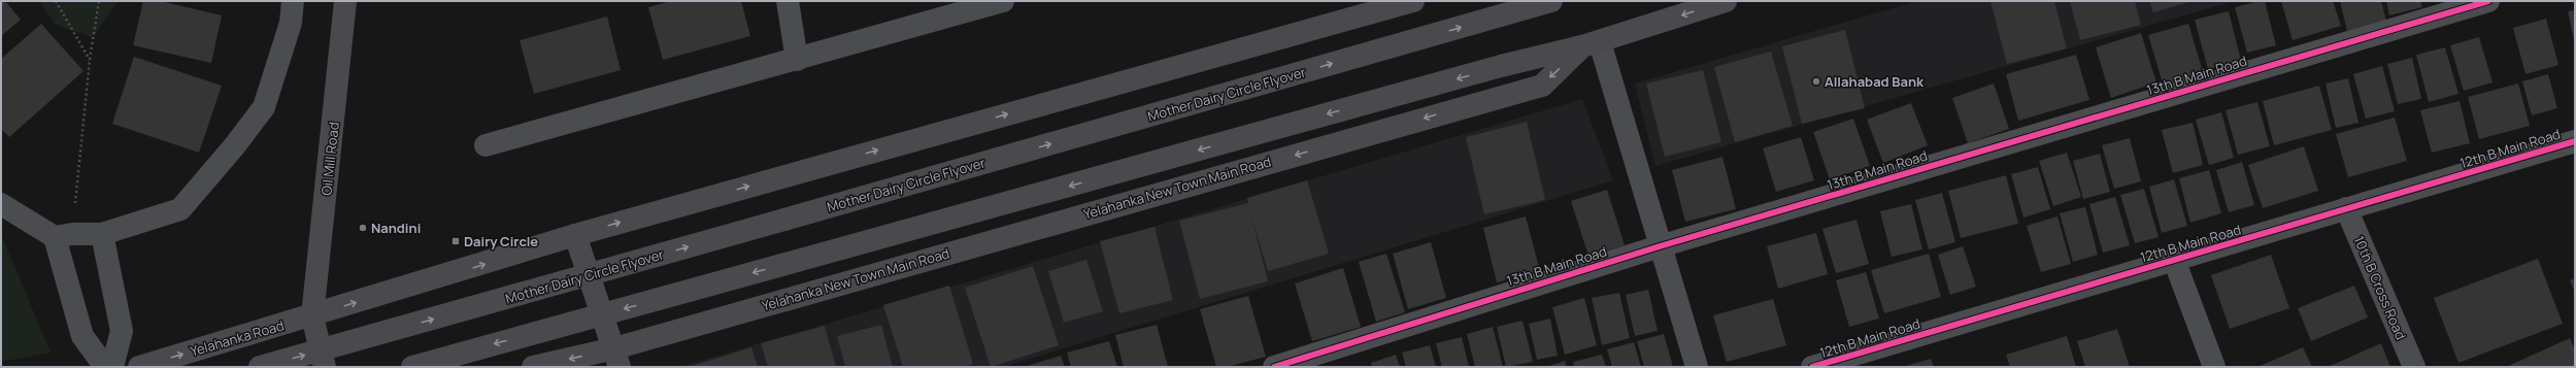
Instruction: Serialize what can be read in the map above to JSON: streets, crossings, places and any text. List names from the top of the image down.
{
  "streets": {
    "main road": [
      "Mother Dairy Circle Flyover",
      "Oil Mill Road",
      "Yelahanka New Town Main Road",
      "Yelahanka Road"
    ],
    "street": ["13th B Main Road", "12th B Main Road", "10th B Cross Road"]
  },
  "crossings": [
    ["12th B Main Road", "10th B Cross Road"],
    ["Oil Mill Road", "Yelahanka Road"]
  ],
  "one_way": ["Yelahanka Road"],
  "places": {
    "other": ["Allahabad Bank", "Nandini"],
    "transit": ["Dairy Circle"]
  }
}
